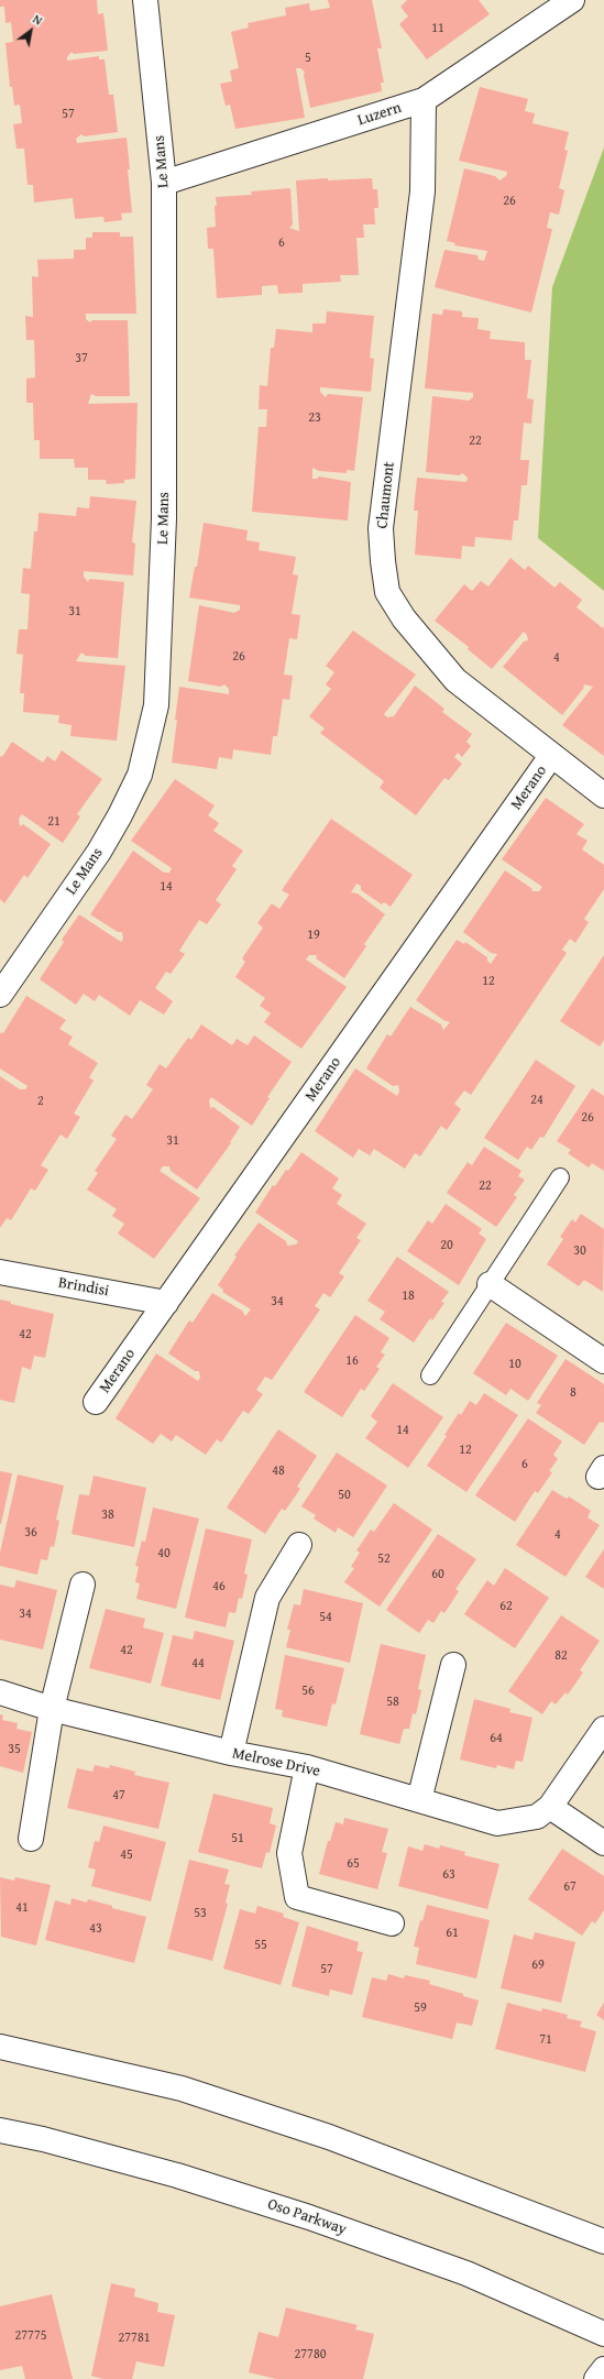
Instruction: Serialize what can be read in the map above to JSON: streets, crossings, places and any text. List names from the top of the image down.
{
  "streets": {
    "street": [
      "Luzern",
      "Le Mans",
      "Chaumont",
      "Merano",
      "Brindisi",
      "Melrose Drive",
      "Oso Parkway"
    ]
  },
  "crossings": [
    ["Luzern", "Le Mans"],
    ["Luzern", "Chaumont"],
    ["Chaumont", "Merano"],
    ["Merano", "Brindisi"]
  ],
  "house_numbers": [
    "11",
    "5",
    "57",
    "26",
    "6",
    "37",
    "23",
    "22",
    "31",
    "26",
    "4",
    "21",
    "14",
    "19",
    "12",
    "24",
    "2",
    "26",
    "31",
    "22",
    "20",
    "30",
    "18",
    "34",
    "42",
    "16",
    "10",
    "8",
    "14",
    "12",
    "6",
    "48",
    "50",
    "38",
    "36",
    "4",
    "40",
    "52",
    "60",
    "46",
    "62",
    "34",
    "54",
    "42",
    "82",
    "44",
    "56",
    "58",
    "64",
    "35",
    "47",
    "51",
    "45",
    "65",
    "63",
    "67",
    "41",
    "53",
    "43",
    "61",
    "55",
    "69",
    "57",
    "59",
    "71",
    "27775",
    "27781",
    "27780"
  ],
  "north": "top right"
}
